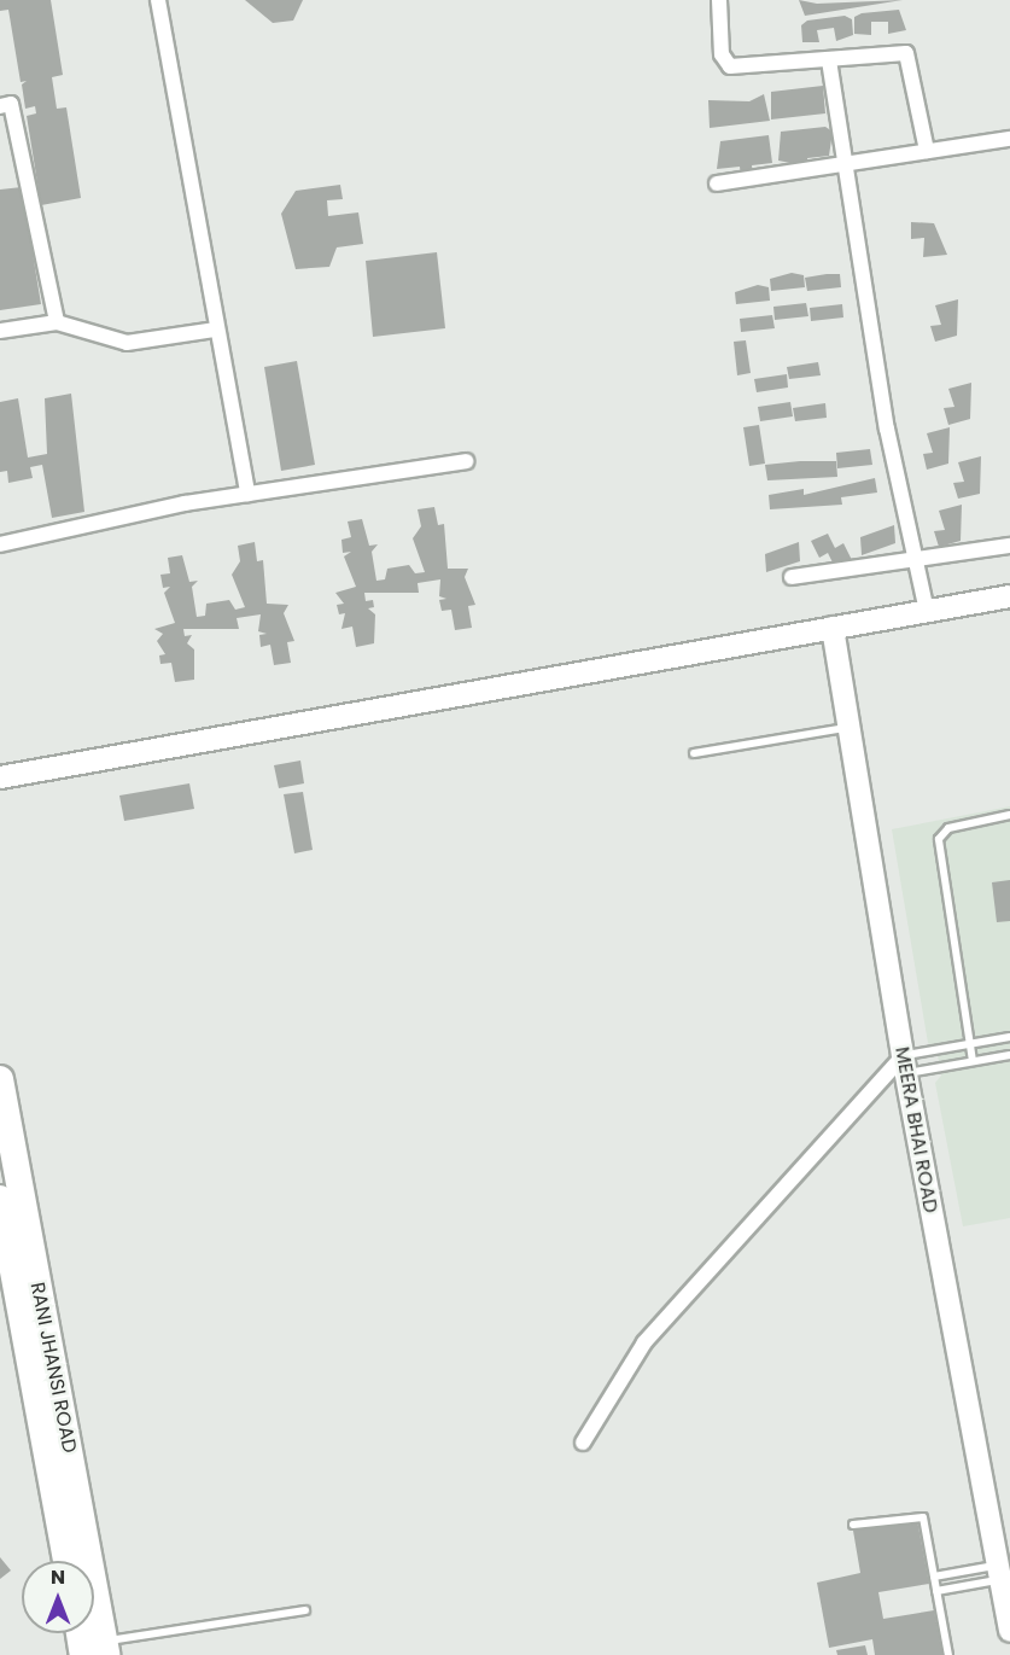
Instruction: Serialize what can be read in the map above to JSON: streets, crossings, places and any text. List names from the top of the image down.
{
  "streets": {
    "highway": ["RANI JHANSI ROAD"],
    "street": ["MEERA BHAI ROAD"]
  },
  "north": "top"
}
